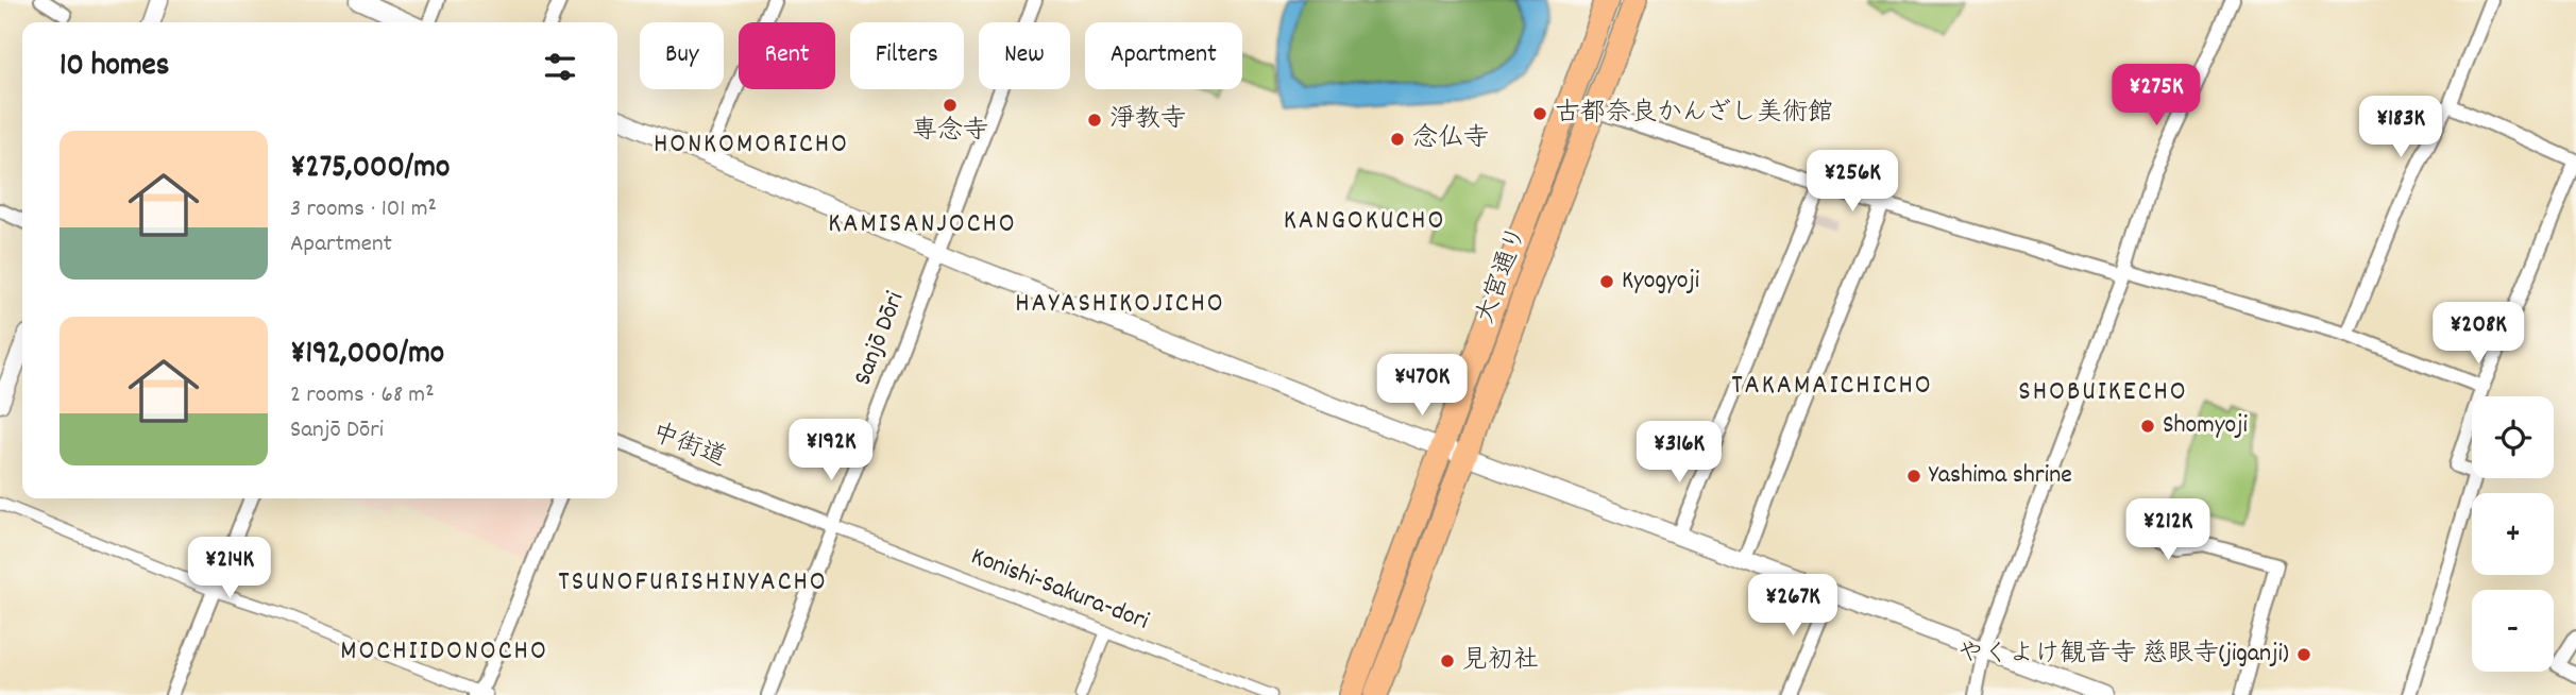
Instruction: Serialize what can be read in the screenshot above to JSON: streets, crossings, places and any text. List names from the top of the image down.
{
  "streets": {
    "highway": ["大宮通り"],
    "street": ["Sanjō Dōri", "中街道", "Konishi-Sakura-dori"]
  },
  "crossings": [
    ["Sanjō Dōri", "中街道"],
    ["Sanjō Dōri", "Konishi-Sakura-dori"],
    ["中街道", "Konishi-Sakura-dori"]
  ],
  "districts": [
    "HONKOMORICHO",
    "KANGOKUCHO",
    "KAMISANJOCHO",
    "HAYASHIKOJICHO",
    "TAKAMAICHICHO",
    "SHOBUIKECHO",
    "TSUNOFURISHINYACHO",
    "MOCHIIDONOCHO"
  ],
  "places": [
    "専念寺",
    "古都奈良かんざし美術館",
    "淨教寺",
    "念仏寺",
    "Kyogyoji",
    "Shomyoji",
    "Yashima shrine",
    "やくよけ観音寺 慈眼寺(jiganji)",
    "見初社"
  ],
  "page": {
    "chip": [
      "Buy",
      "Rent",
      "Filters",
      "New",
      "Apartment"
    ],
    "heading": "10 homes",
    "price": [
      "¥275K",
      "¥183K",
      "¥256K",
      "¥208K",
      "¥470K",
      "¥192K",
      "¥316K",
      "¥212K",
      "¥214K",
      "¥267K"
    ],
    "list": [
      {
        "name": "¥275,000/mo",
        "note": "3 rooms · 101 m² · Apartment"
      },
      {
        "name": "¥192,000/mo",
        "note": "2 rooms · 68 m² · Sanjō Dōri"
      }
    ],
    "map_buttons": ["+", "−"]
  }
}
